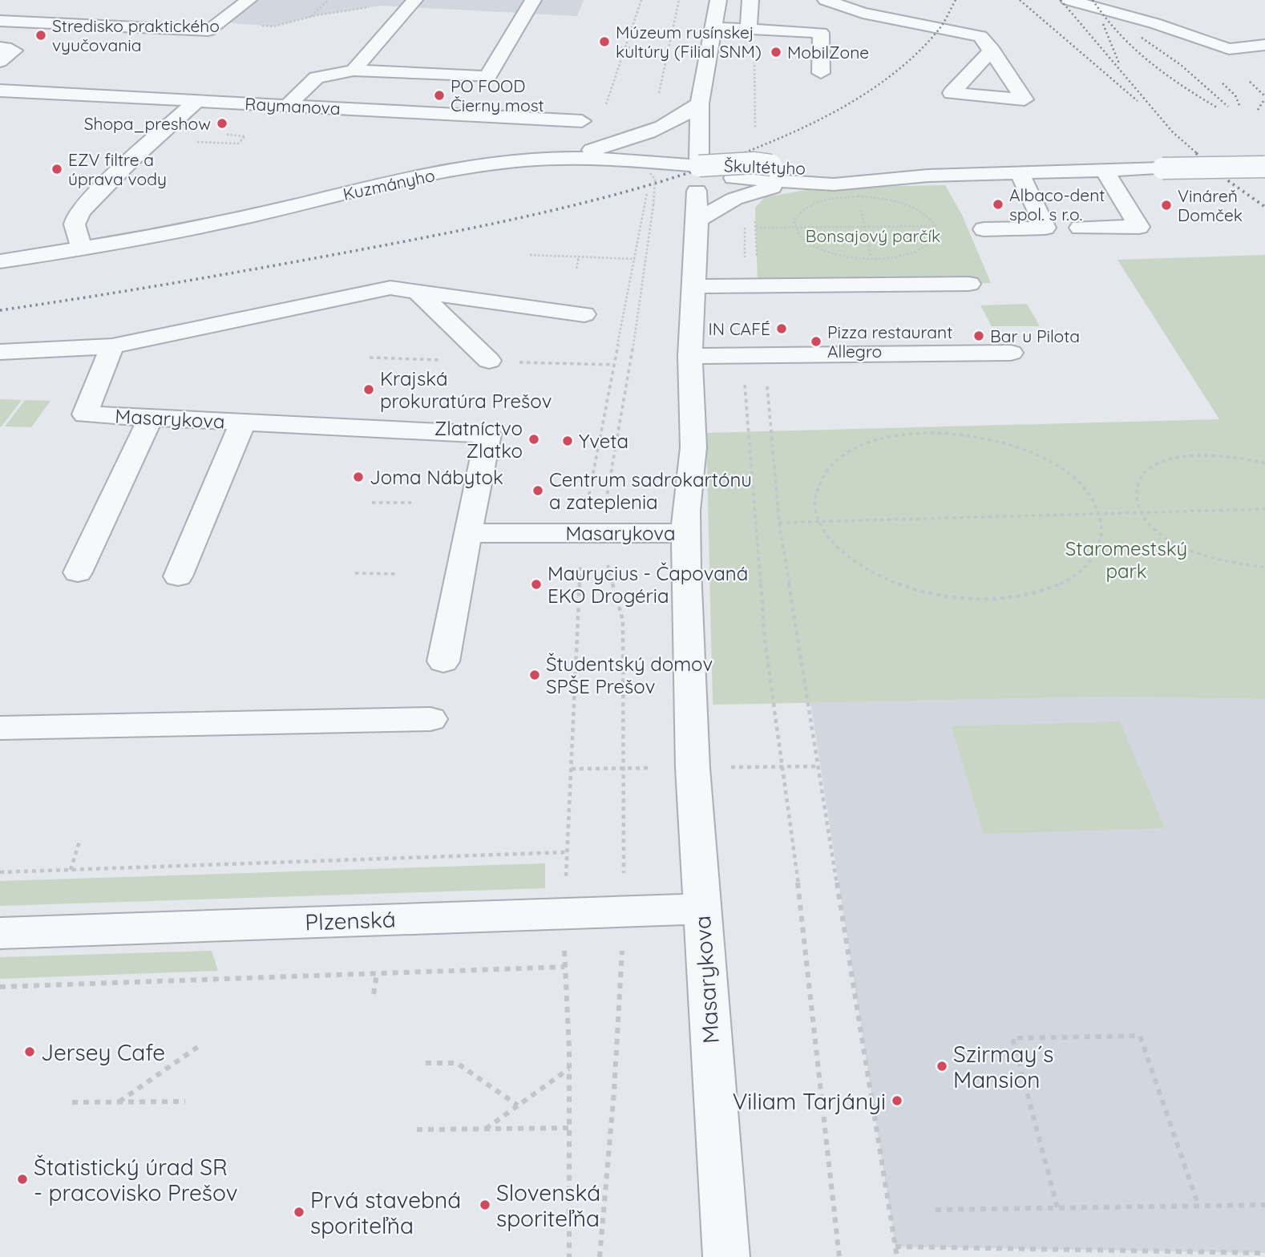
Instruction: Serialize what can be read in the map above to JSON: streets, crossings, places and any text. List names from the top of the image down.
{
  "streets": {
    "street": [
      "Raymanova",
      "Škultétyho",
      "Kuzmányho",
      "Masarykova",
      "Plzenská"
    ]
  },
  "crossings": [
    ["Škultétyho", "Kuzmányho"],
    ["Škultétyho", "Masarykova"],
    ["Kuzmányho", "Masarykova"],
    ["Masarykova", "Plzenská"]
  ],
  "parks": ["Bonsajový parčík", "Staromestský park"],
  "places": [
    "Stredisko praktického vyučovania",
    "Múzeum rusínskej kultúry (Filial SNM)",
    "MobilZone",
    "PO FOOD Čierny most",
    "Shopa_preshow",
    "EZV filtre a úprava vody",
    "Albaco-dent spol. s r.o.",
    "Vináreň Domček",
    "IN CAFÉ",
    "Bar u Pilota",
    "Pizza restaurant Allegro",
    "Krajská prokuratúra Prešov",
    "Zlatníctvo Zlatko",
    "Yveta",
    "Joma Nábytok",
    "Centrum sadrokartónu a zateplenia",
    "Maurycius - Čapovaná EKO Drogéria",
    "Študentský domov SPŠE Prešov",
    "Jersey Cafe",
    "Szirmay´s Mansion",
    "Viliam Tarjányi",
    "Štatistický úrad SR - pracovisko Prešov",
    "Slovenská sporiteľňa",
    "Prvá stavebná sporiteľňa"
  ]
}
